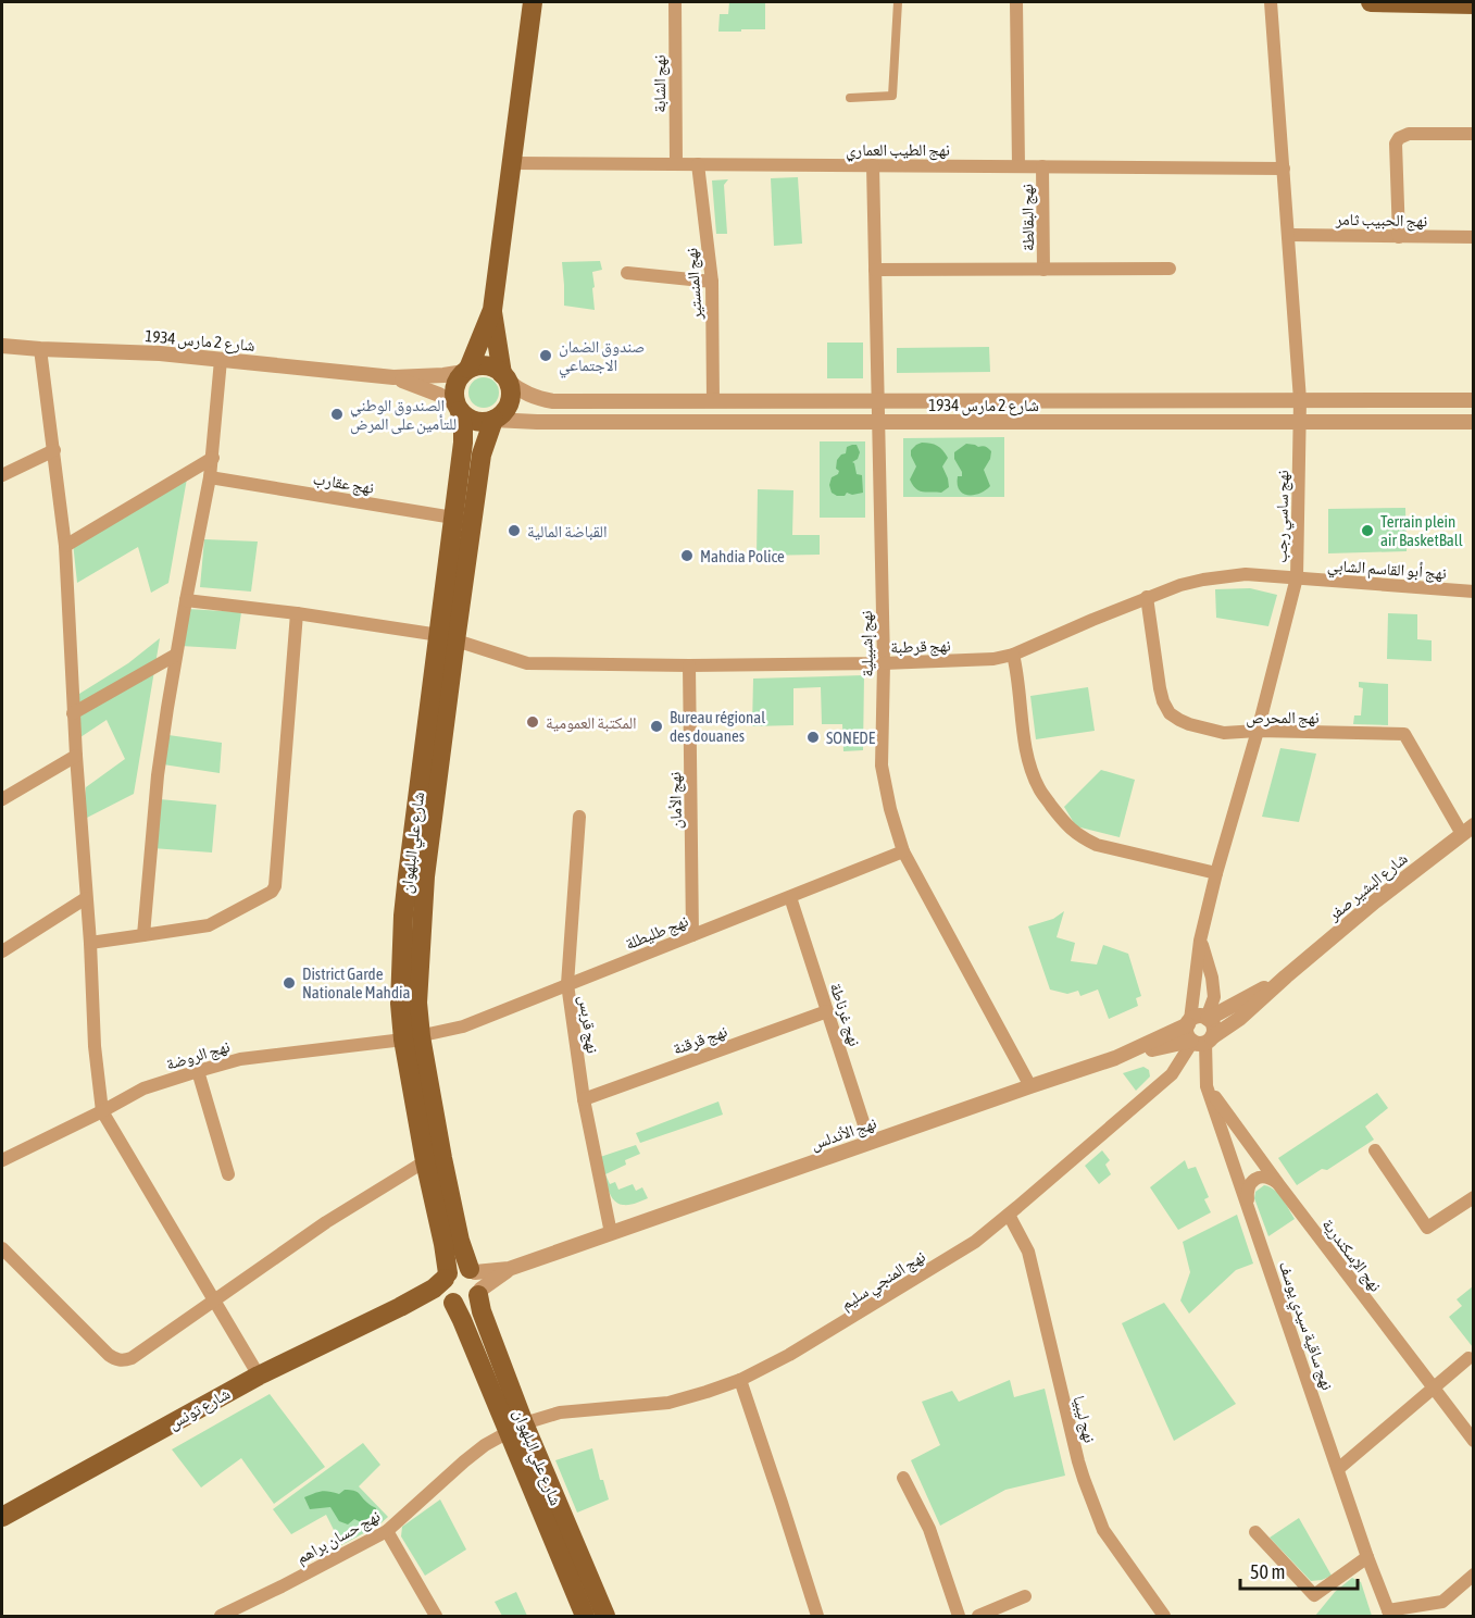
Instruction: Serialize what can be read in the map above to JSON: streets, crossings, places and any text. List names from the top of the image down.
{
  "streets": {
    "main road": ["شارع علي البلهوان", "شارع تونس"],
    "street": [
      "نهج الشابة",
      "نهج الطيب العماري",
      "نهج البقالطة",
      "نهج الحبيب ثامر",
      "نهج المنستير",
      "شارع 2 مارس 1934",
      "نهج عقارب",
      "نهج ساسي رجب",
      "نهج أبو القاسم الشابي",
      "نهج إشبيلية",
      "نهج قرطبة",
      "نهج المحرص",
      "نهج الأمان",
      "شارع البشير صفر",
      "نهج طليطلة",
      "نهج غرناطة",
      "نهج قربس",
      "نهج قرقنة",
      "نهج الروضة",
      "نهج الأندلس",
      "نهج الإسكندرية",
      "نهج المنجي سليم",
      "نهج ساقية سيدي يوسف",
      "نهج ليبيا",
      "نهج حسان براهم"
    ]
  },
  "crossings": [
    ["نهج الشابة", "نهج الطيب العماري"],
    ["نهج الطيب العماري", "نهج البقالطة"],
    ["نهج الطيب العماري", "نهج المنستير"],
    ["نهج الطيب العماري", "نهج ساسي رجب"],
    ["نهج الطيب العماري", "نهج إشبيلية"],
    ["نهج الحبيب ثامر", "نهج ساسي رجب"],
    ["نهج المنستير", "شارع 2 مارس 1934"],
    ["شارع 2 مارس 1934", "نهج ساسي رجب"],
    ["شارع 2 مارس 1934", "نهج إشبيلية"],
    ["شارع 2 مارس 1934", "شارع علي البلهوان"],
    ["نهج عقارب", "شارع علي البلهوان"],
    ["نهج ساسي رجب", "نهج أبو القاسم الشابي"],
    ["نهج ساسي رجب", "نهج قرطبة"],
    ["نهج ساسي رجب", "نهج المحرص"],
    ["نهج ساسي رجب", "شارع البشير صفر"],
    ["نهج ساسي رجب", "نهج الأندلس"],
    ["نهج ساسي رجب", "نهج المنجي سليم"],
    ["نهج أبو القاسم الشابي", "نهج قرطبة"],
    ["نهج إشبيلية", "نهج قرطبة"],
    ["نهج إشبيلية", "نهج طليطلة"],
    ["نهج إشبيلية", "نهج الأندلس"],
    ["نهج قرطبة", "نهج المحرص"],
    ["نهج قرطبة", "نهج الأمان"],
    ["نهج قرطبة", "شارع علي البلهوان"],
    ["نهج المحرص", "شارع البشير صفر"],
    ["نهج الأمان", "نهج طليطلة"],
    ["شارع علي البلهوان", "نهج طليطلة"],
    ["شارع علي البلهوان", "نهج الروضة"],
    ["شارع علي البلهوان", "نهج الأندلس"],
    ["شارع علي البلهوان", "نهج المنجي سليم"],
    ["شارع علي البلهوان", "شارع تونس"],
    ["شارع علي البلهوان", "نهج حسان براهم"],
    ["شارع البشير صفر", "نهج الأندلس"],
    ["شارع البشير صفر", "نهج المنجي سليم"],
    ["نهج طليطلة", "نهج غرناطة"],
    ["نهج طليطلة", "نهج قربس"],
    ["نهج طليطلة", "نهج الروضة"],
    ["نهج غرناطة", "نهج قرقنة"],
    ["نهج غرناطة", "نهج الأندلس"],
    ["نهج قربس", "نهج قرقنة"],
    ["نهج قربس", "نهج الأندلس"],
    ["نهج الأندلس", "نهج المنجي سليم"],
    ["نهج الأندلس", "شارع تونس"],
    ["نهج الإسكندرية", "نهج ساقية سيدي يوسف"],
    ["نهج المنجي سليم", "نهج ليبيا"],
    ["نهج المنجي سليم", "نهج حسان براهم"]
  ],
  "places": [
    "صندوق الضمان الاجتماعي",
    "الصندوق الوطني للتأمين على المرض",
    "القباضة المالية",
    "Terrain plein air BasketBall",
    "Mahdia Police",
    "المكتبة العمومية",
    "Bureau régional des douanes",
    "SONEDE",
    "District Garde Nationale Mahdia"
  ],
  "scale_bar": "50 m"
}
